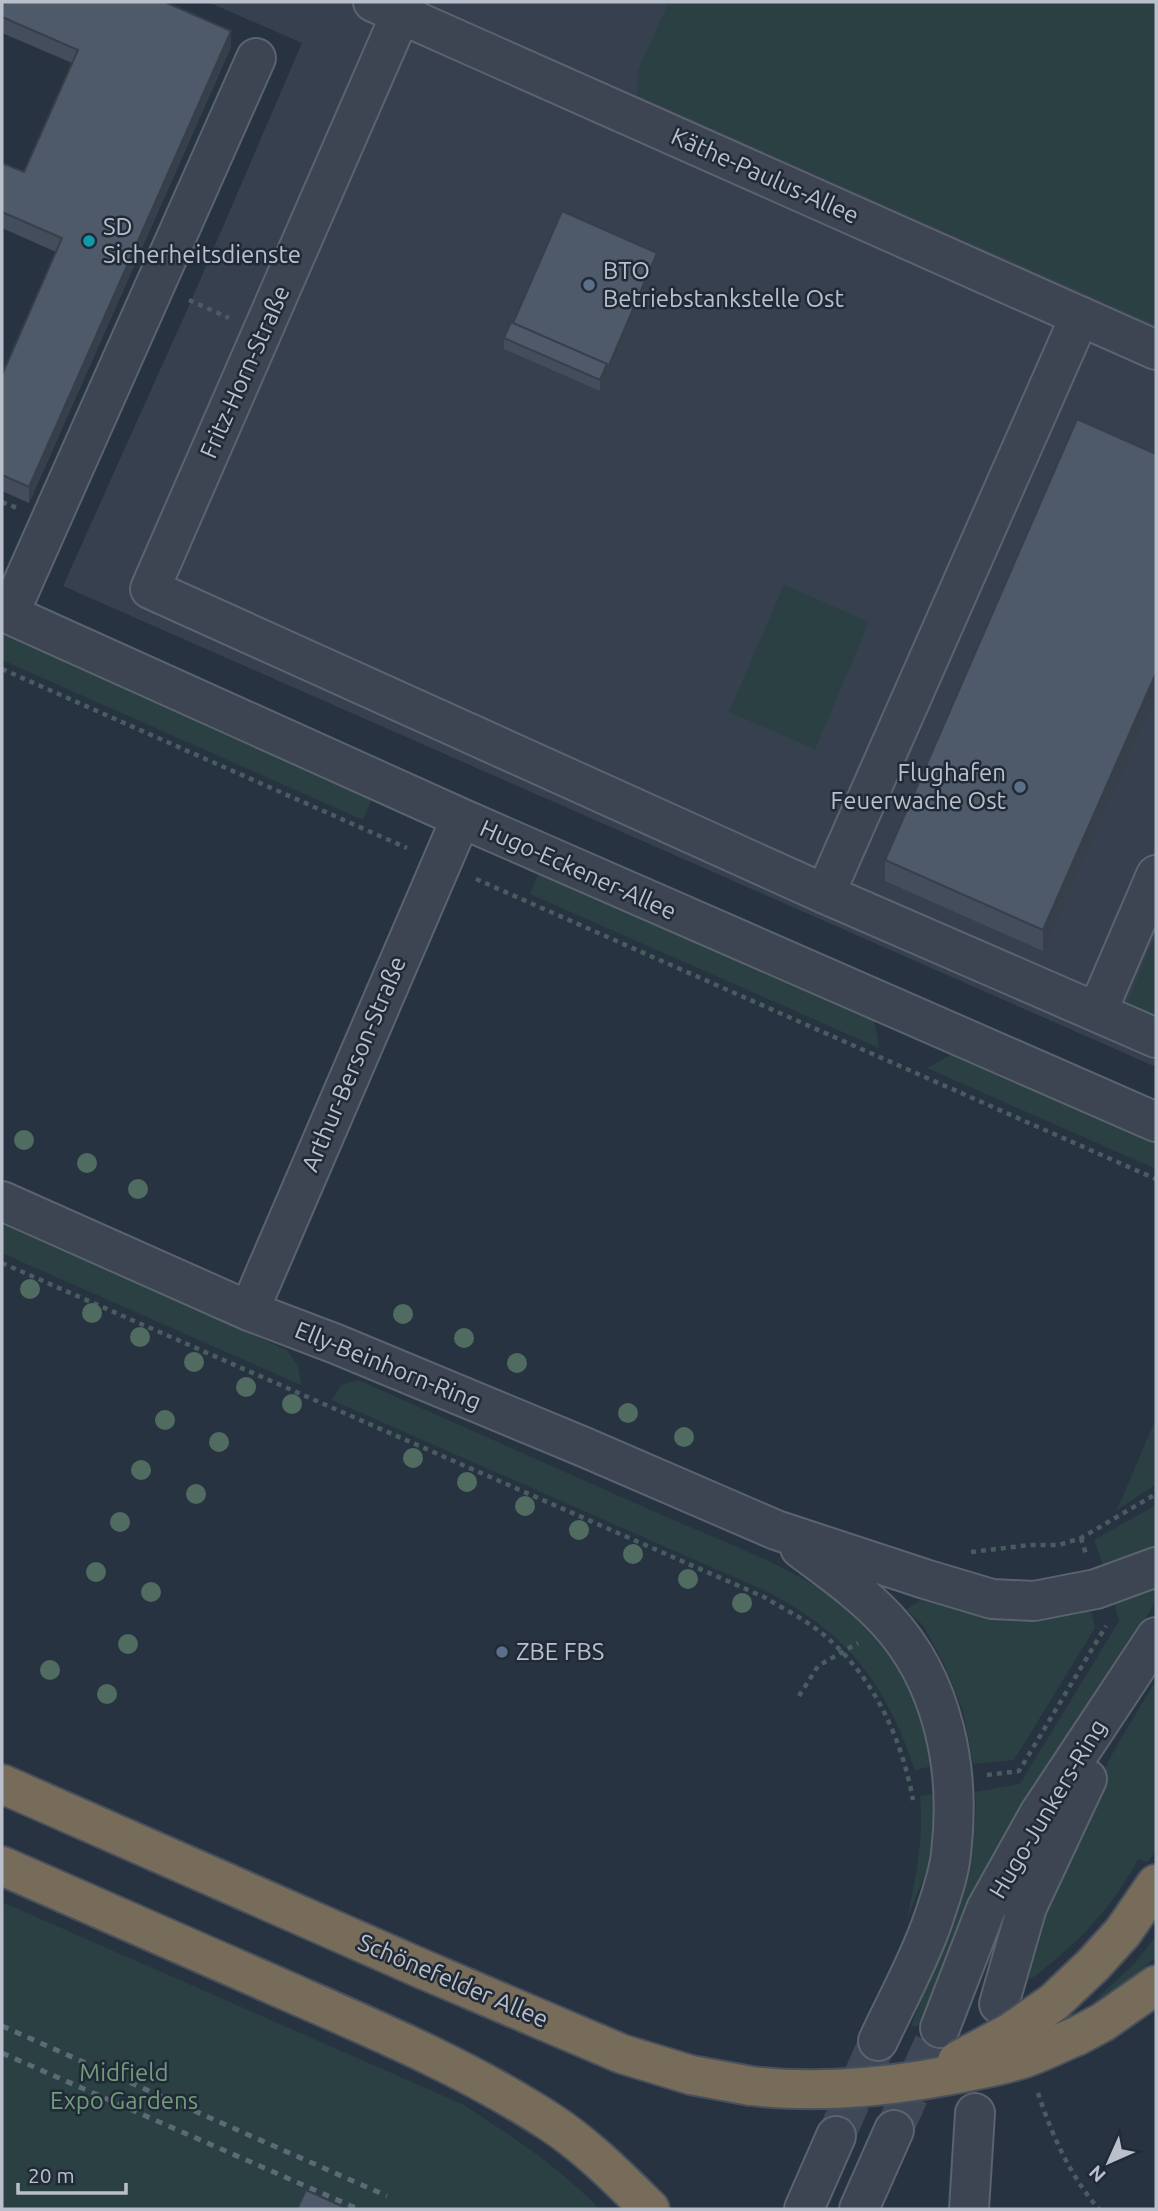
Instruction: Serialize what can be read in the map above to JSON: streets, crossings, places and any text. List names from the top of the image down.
{
  "streets": {
    "highway": ["Schönefelder Allee"],
    "street": [
      "Käthe-Paulus-Allee",
      "Fritz-Horn-Straße",
      "Hugo-Eckener-Allee",
      "Arthur-Berson-Straße",
      "Elly-Beinhorn-Ring",
      "Hugo-Junkers-Ring"
    ]
  },
  "crossings": [
    ["Käthe-Paulus-Allee", "Fritz-Horn-Straße"],
    ["Hugo-Eckener-Allee", "Arthur-Berson-Straße"],
    ["Arthur-Berson-Straße", "Elly-Beinhorn-Ring"]
  ],
  "parks": ["Midfield Expo Gardens"],
  "places": [
    "SD Sicherheitsdienste",
    "BTO Betriebstankstelle Ost",
    "Flughafen Feuerwache Ost",
    "ZBE FBS"
  ],
  "scale_bar": "20 m",
  "north": "bottom left"
}
